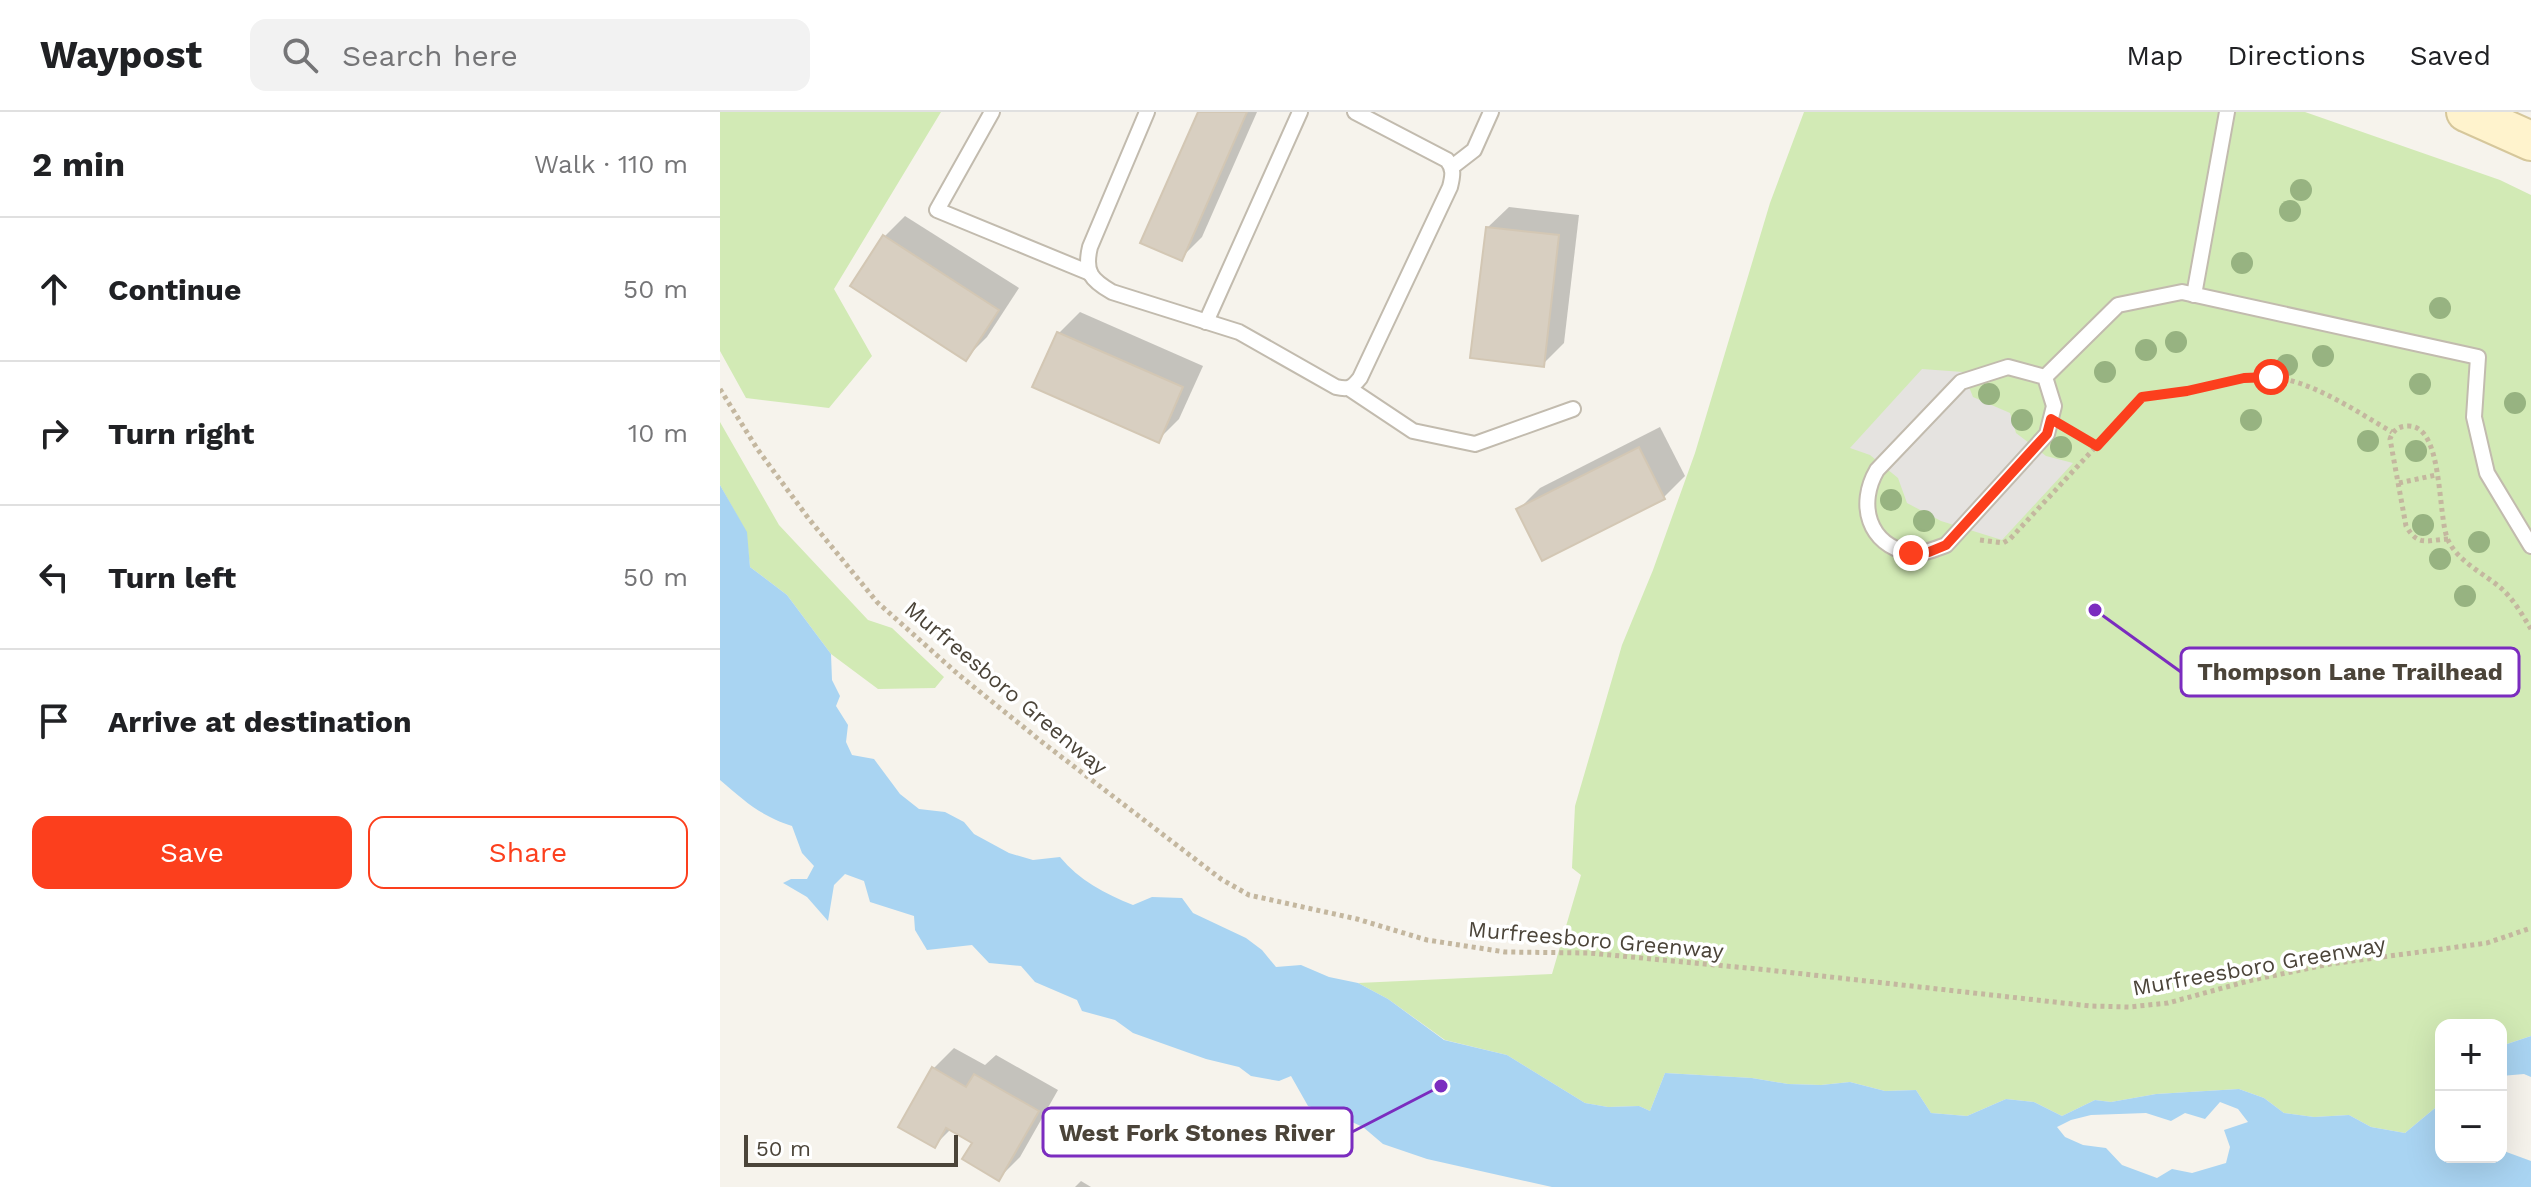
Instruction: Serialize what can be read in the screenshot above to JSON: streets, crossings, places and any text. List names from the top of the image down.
{
  "streets": {
    "path": ["Murfreesboro Greenway"]
  },
  "places": ["Thompson Lane Trailhead", "West Fork Stones River"],
  "scale_bar": "50 m",
  "page": {
    "header": "Waypost",
    "search": "Search here",
    "nav": ["Map", "Directions", "Saved"],
    "heading": ["2 min", "Walk · 110 m"],
    "list": [
      ["Continue", "50 m"],
      ["Turn right", "10 m"],
      ["Turn left", "50 m"],
      "Arrive at destination"
    ],
    "buttons": ["Save", "Share"],
    "map_buttons": ["+", "−"],
    "scale": "50 m"
  }
}
